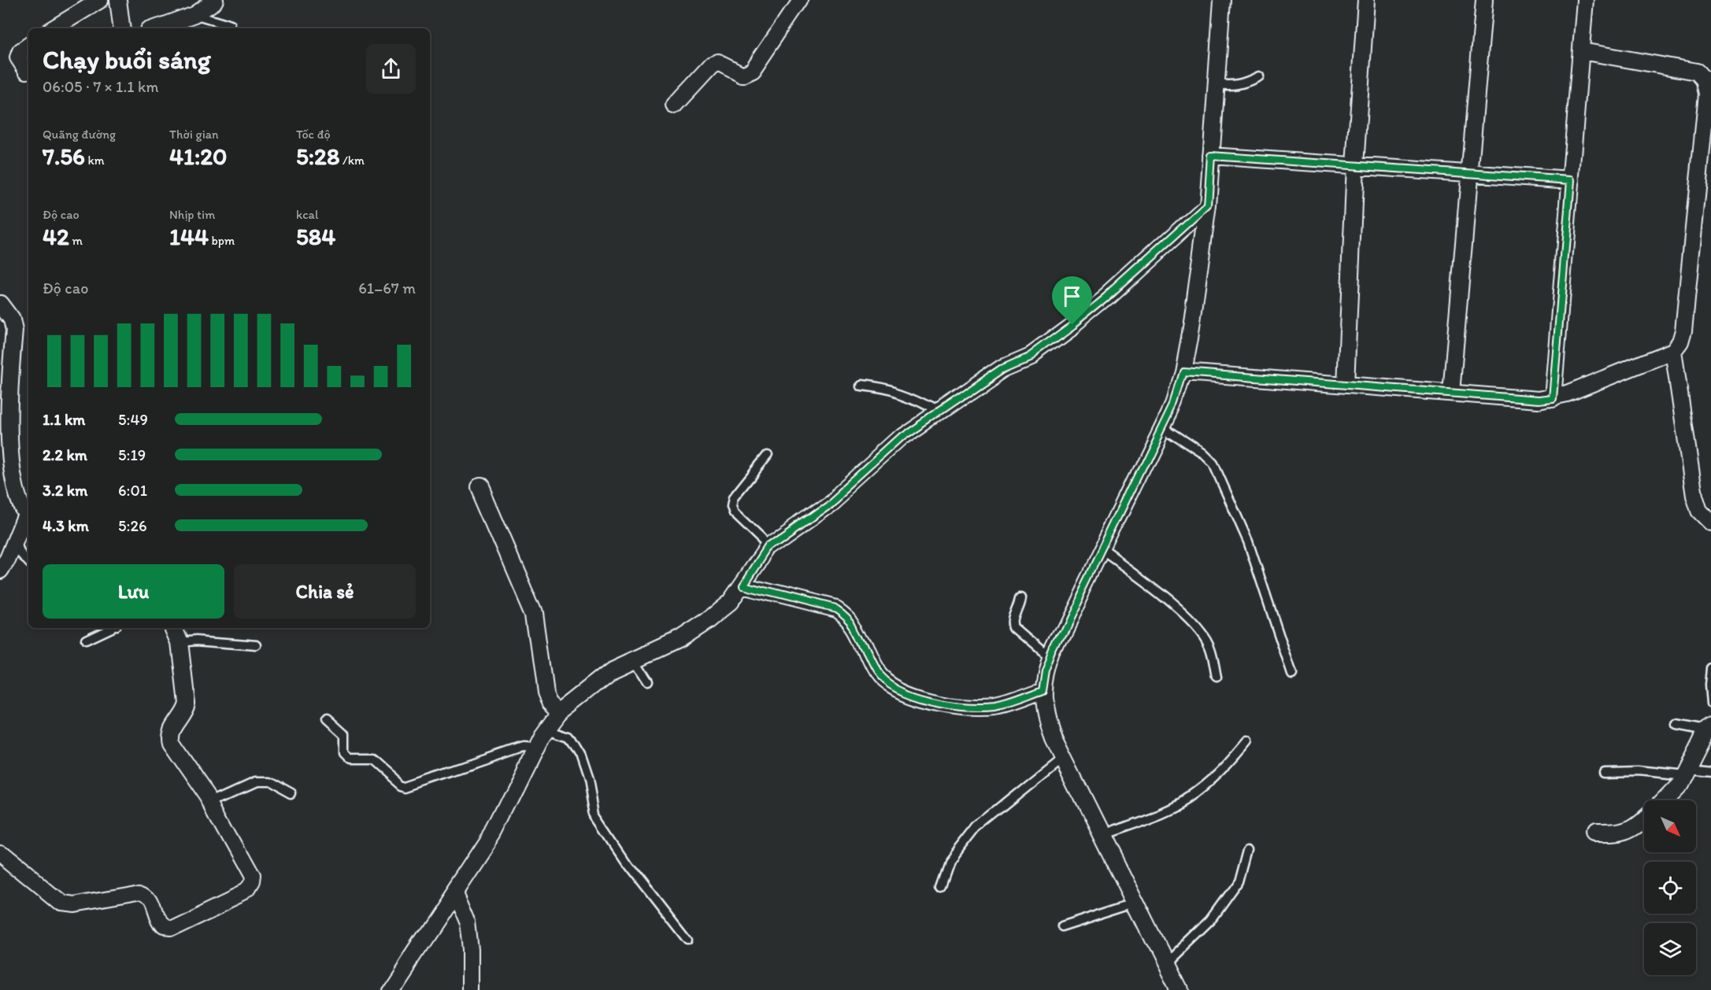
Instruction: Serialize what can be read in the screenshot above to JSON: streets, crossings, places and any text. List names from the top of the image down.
{
  "north": "bottom right",
  "page": {
    "heading": ["Chạy buổi sáng", "06:05 · 7 × 1.1 km"],
    "stats": [
      ["Quãng đường", "7.56 km"],
      ["Thời gian", "41:20"],
      ["Tốc độ", "5:28 /km"],
      ["Độ cao", "42 m"],
      ["Nhịp tim", "144 bpm"],
      ["kcal", "584"]
    ],
    "chart": ["Độ cao", "61–67 m"],
    "list": [
      {
        "name": "1.1 km",
        "note": "5:49"
      },
      {
        "name": "2.2 km",
        "note": "5:19"
      },
      {
        "name": "3.2 km",
        "note": "6:01"
      },
      {
        "name": "4.3 km",
        "note": "5:26"
      }
    ],
    "buttons": ["Lưu", "Chia sẻ"]
  }
}
